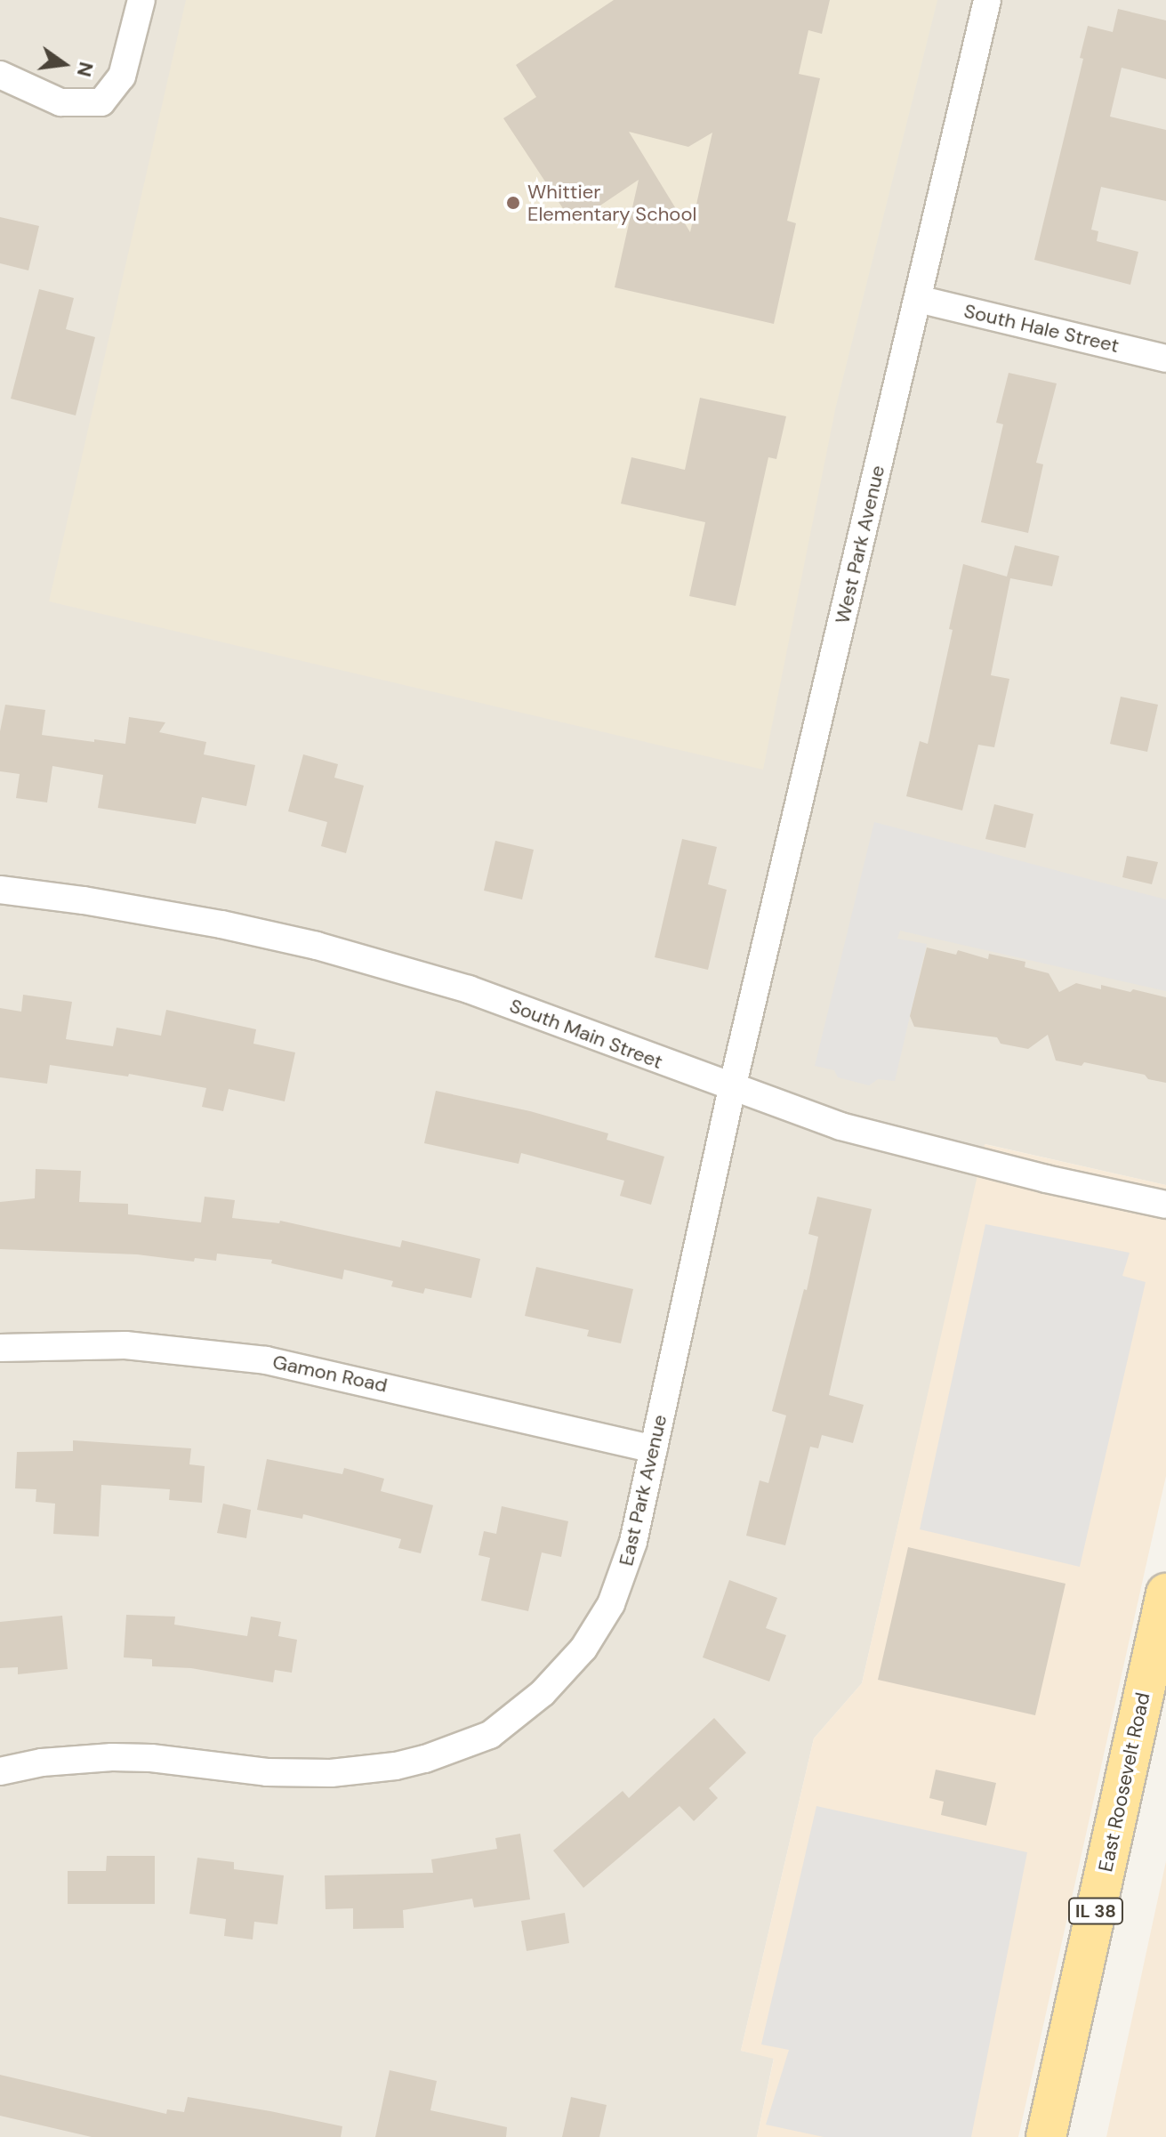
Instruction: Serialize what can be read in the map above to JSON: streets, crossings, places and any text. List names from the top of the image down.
{
  "streets": {
    "main road": ["East Roosevelt Road", "IL 38"],
    "street": [
      "South Hale Street",
      "West Park Avenue",
      "South Main Street",
      "Gamon Road",
      "East Park Avenue"
    ]
  },
  "crossings": [
    ["South Hale Street", "West Park Avenue"],
    ["West Park Avenue", "South Main Street"],
    ["West Park Avenue", "East Park Avenue"],
    ["South Main Street", "East Park Avenue"],
    ["Gamon Road", "East Park Avenue"]
  ],
  "places": ["Whittier Elementary School"],
  "north": "right"
}
